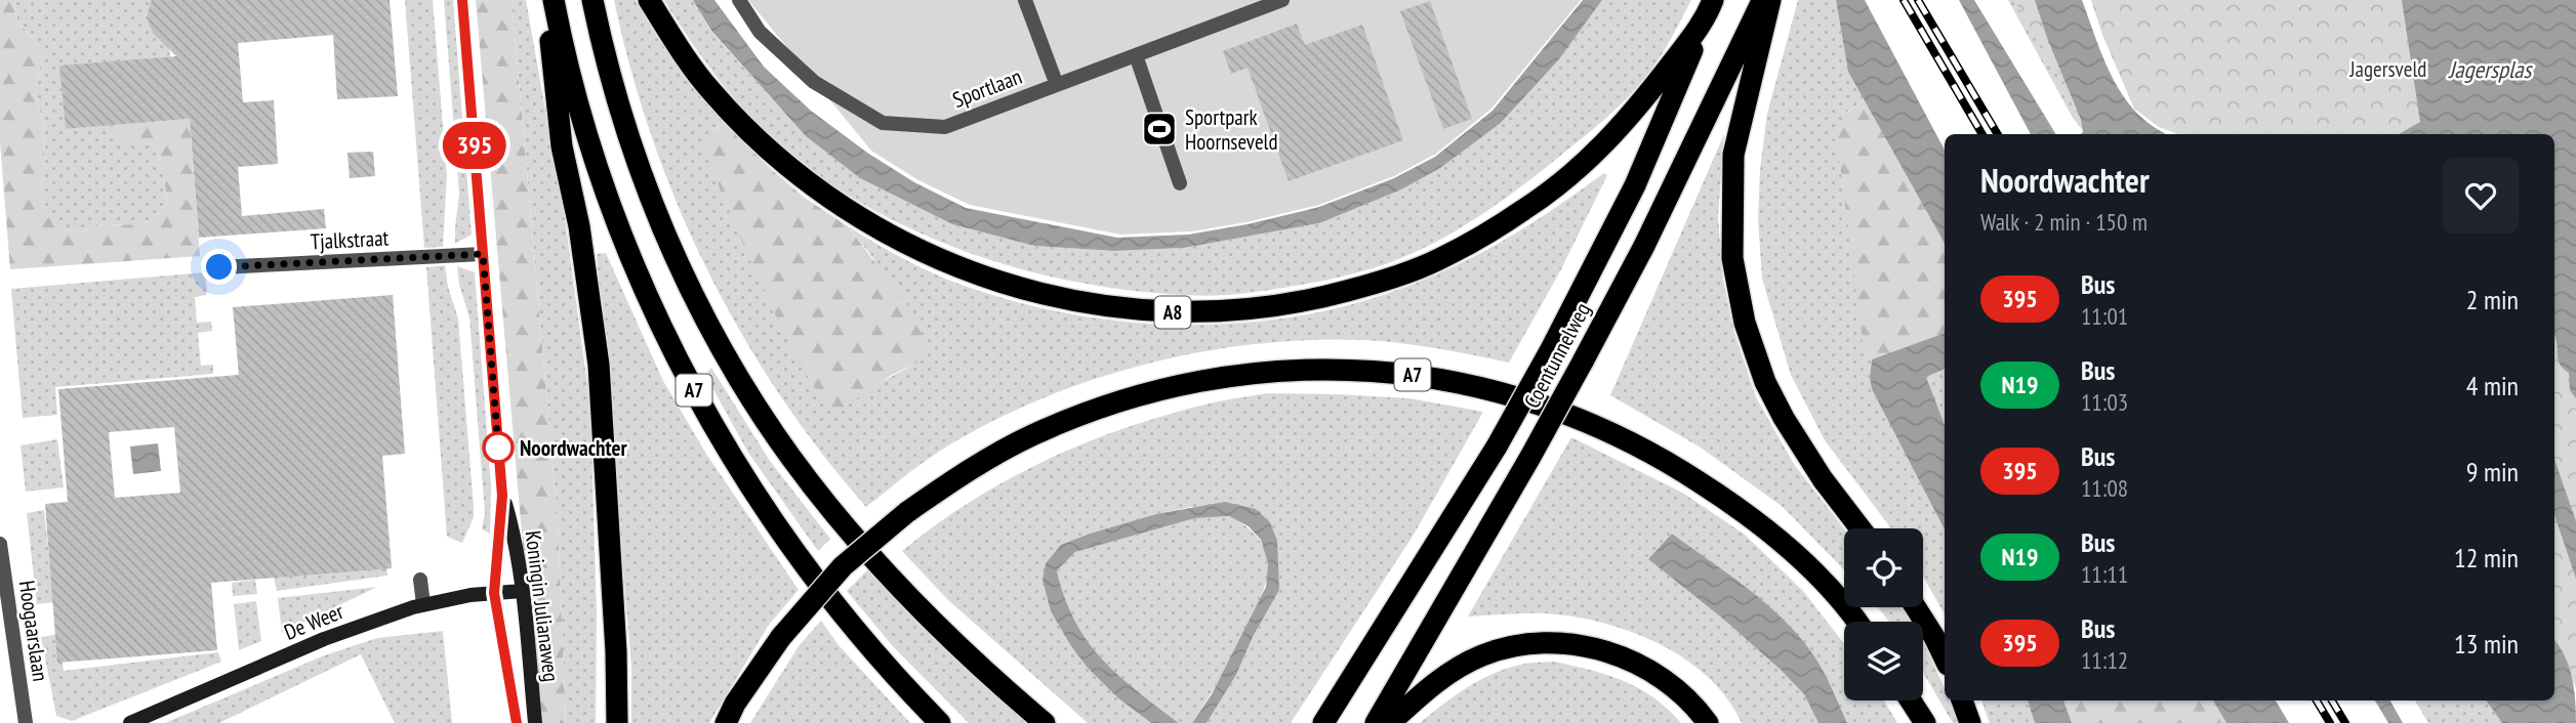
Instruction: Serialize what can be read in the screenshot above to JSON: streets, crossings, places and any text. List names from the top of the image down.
{
  "streets": {
    "highway": ["A8", "Coentunnelweg", "A7"],
    "main road": ["Koningin Julianaweg", "De Weer"],
    "street": ["Sportlaan", "Tjalkstraat", "Hoogaarslaan"]
  },
  "crossings": [
    ["Tjalkstraat", "Koningin Julianaweg"],
    ["A8", "Coentunnelweg"],
    ["Koningin Julianaweg", "De Weer"]
  ],
  "water": ["Jagersplas"],
  "parks": ["Jagersveld"],
  "places": {
    "sports": ["Sportpark Hoornseveld"],
    "other": ["Noordwachter"]
  },
  "lines": ["bus line 395"],
  "page": {
    "on_map": "395",
    "heading": ["Noordwachter", "Walk · 2 min · 150 m"],
    "list": [
      {
        "mark": "395",
        "name": "Bus",
        "note": "11:01",
        "value": "2 min"
      },
      {
        "mark": "N19",
        "name": "Bus",
        "note": "11:03",
        "value": "4 min"
      },
      {
        "mark": "395",
        "name": "Bus",
        "note": "11:08",
        "value": "9 min"
      },
      {
        "mark": "N19",
        "name": "Bus",
        "note": "11:11",
        "value": "12 min"
      },
      {
        "mark": "395",
        "name": "Bus",
        "note": "11:12",
        "value": "13 min"
      }
    ]
  }
}
